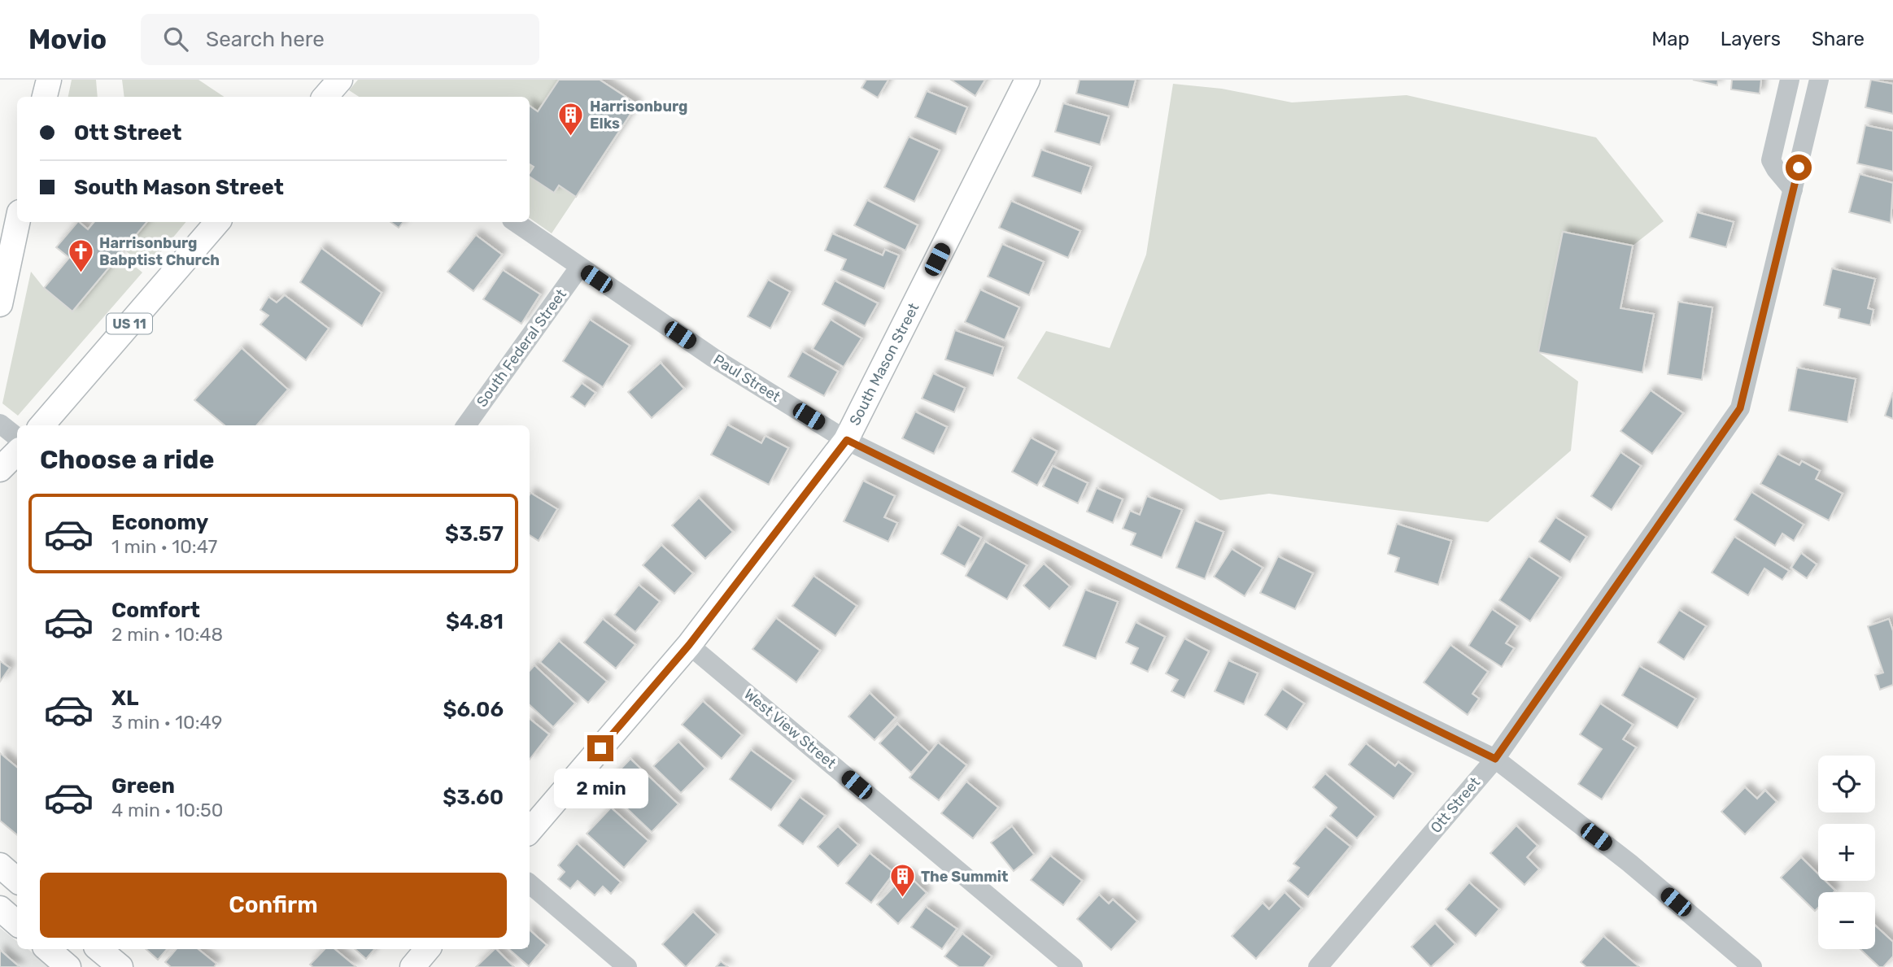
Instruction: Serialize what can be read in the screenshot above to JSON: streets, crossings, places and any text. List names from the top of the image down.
{
  "streets": {
    "main road": ["US 11", "South Mason Street"],
    "street": [
      "South Federal Street",
      "Paul Street",
      "West View Street",
      "Ott Street"
    ]
  },
  "crossings": [
    ["South Federal Street", "Paul Street"],
    ["South Mason Street", "Paul Street"],
    ["South Mason Street", "West View Street"],
    ["Paul Street", "Ott Street"]
  ],
  "places": {
    "building": ["Harrisonburg Elks", "The Summit"],
    "church": ["Harrisonburg Babptist Church"]
  },
  "page": {
    "header": "Movio",
    "search": "Search here",
    "nav": ["Map", "Layers", "Share"],
    "banner": ["Ott Street", "South Mason Street"],
    "heading": "Choose a ride",
    "list": [
      {
        "name": "Economy",
        "note": "1 min · 10:47",
        "value": "$3.57"
      },
      {
        "name": "Comfort",
        "note": "2 min · 10:48",
        "value": "$4.81"
      },
      {
        "name": "XL",
        "note": "3 min · 10:49",
        "value": "$6.06"
      },
      {
        "name": "Green",
        "note": "4 min · 10:50",
        "value": "$3.60"
      }
    ],
    "map_buttons": ["+", "−"],
    "bubble": "2 min",
    "buttons": "Confirm"
  }
}
